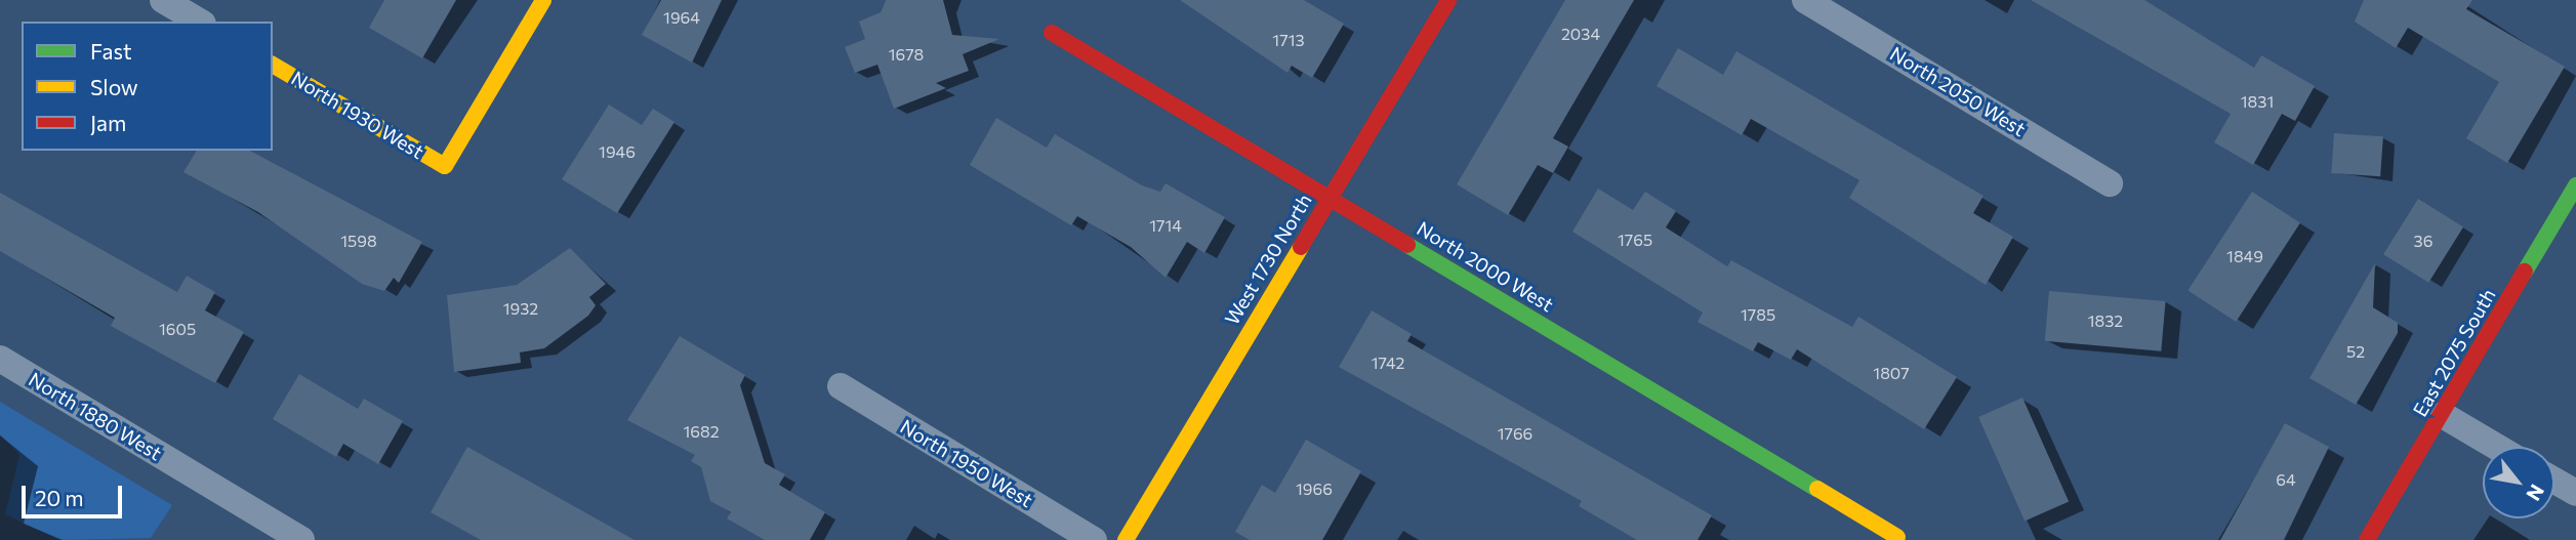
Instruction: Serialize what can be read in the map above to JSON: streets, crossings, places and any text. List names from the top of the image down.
{
  "streets": {
    "street": [
      "North 2050 West",
      "North 1930 West",
      "West 1730 North",
      "North 2000 West",
      "East 2075 South",
      "North 1880 West",
      "North 1950 West"
    ]
  },
  "crossings": [
    ["West 1730 North", "North 2000 West"]
  ],
  "house_numbers": [
    "1964",
    "2034",
    "1713",
    "1678",
    "1831",
    "1946",
    "1714",
    "1765",
    "1598",
    "36",
    "1849",
    "1932",
    "1785",
    "1832",
    "1605",
    "52",
    "1742",
    "1807",
    "1682",
    "1766",
    "64",
    "1966"
  ],
  "legend": ["Fast", "Slow", "Jam"],
  "scale_bar": "20 m",
  "north": "bottom right"
}
